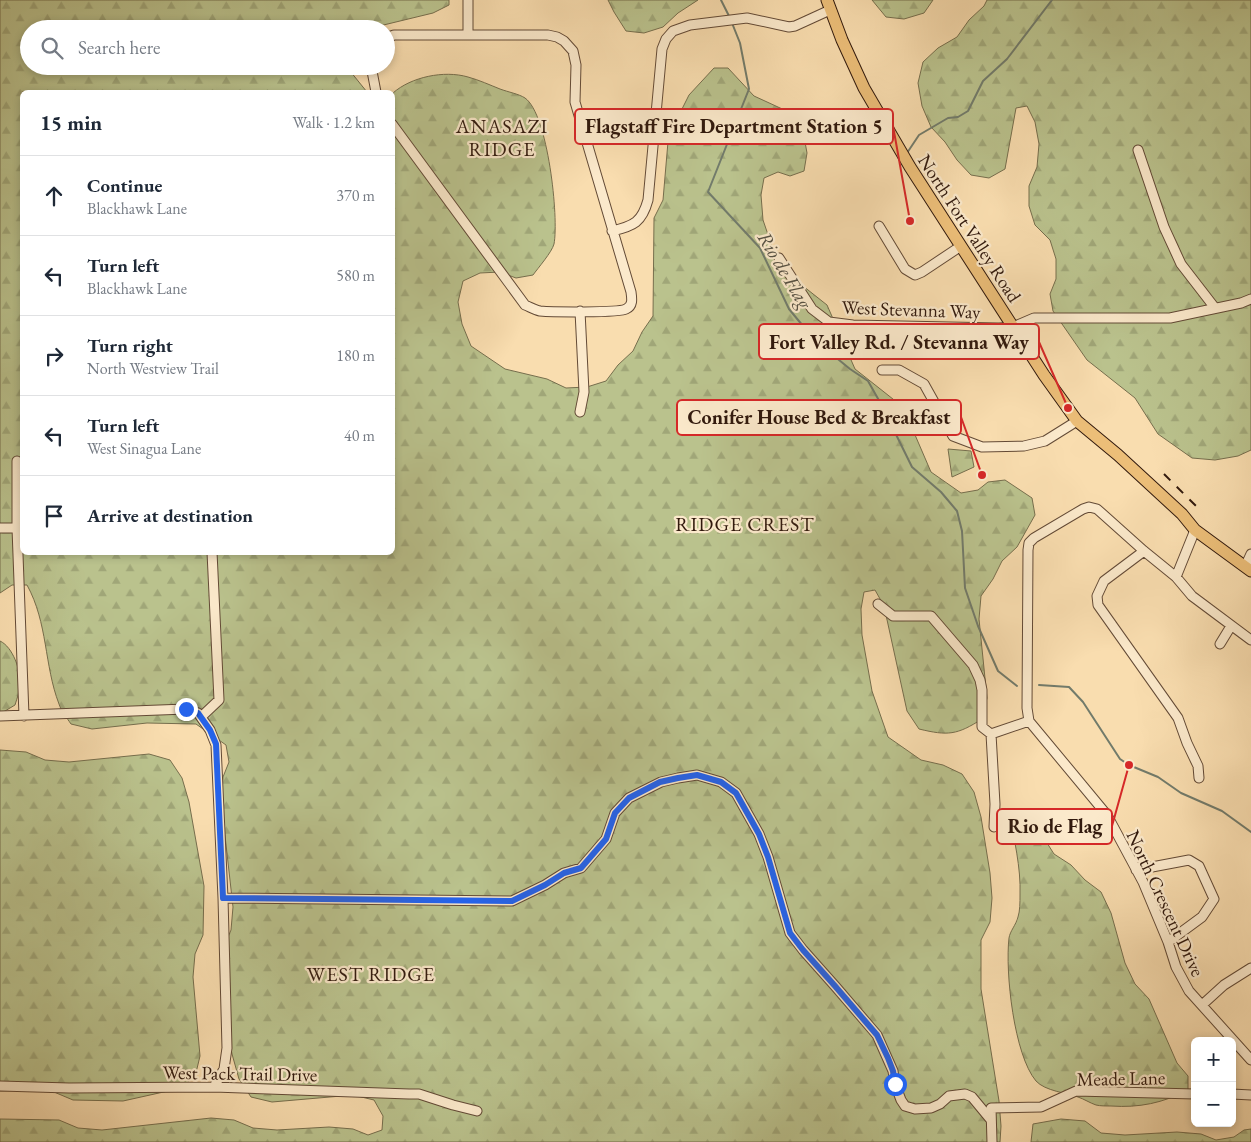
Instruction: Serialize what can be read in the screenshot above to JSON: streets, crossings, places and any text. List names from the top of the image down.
{
  "streets": {
    "main road": ["North Fort Valley Road"],
    "street": [
      "West Stevanna Way",
      "North Crescent Drive",
      "West Pack Trail Drive",
      "Meade Lane"
    ]
  },
  "crossings": [
    ["North Fort Valley Road", "West Stevanna Way"]
  ],
  "districts": ["ANASAZI RIDGE", "RIDGE CREST", "WEST RIDGE"],
  "water": ["Rio de Flag"],
  "places": [
    "Flagstaff Fire Department Station 5",
    "Fort Valley Rd. / Stevanna Way",
    "Conifer House Bed & Breakfast",
    "Rio de Flag"
  ],
  "page": {
    "search": "Search here",
    "heading": ["15 min", "Walk · 1.2 km"],
    "list": [
      ["Continue", "Blackhawk Lane", "370 m"],
      ["Turn left", "Blackhawk Lane", "580 m"],
      ["Turn right", "North Westview Trail", "180 m"],
      ["Turn left", "West Sinagua Lane", "40 m"],
      "Arrive at destination"
    ],
    "map_buttons": ["+", "−"]
  }
}
